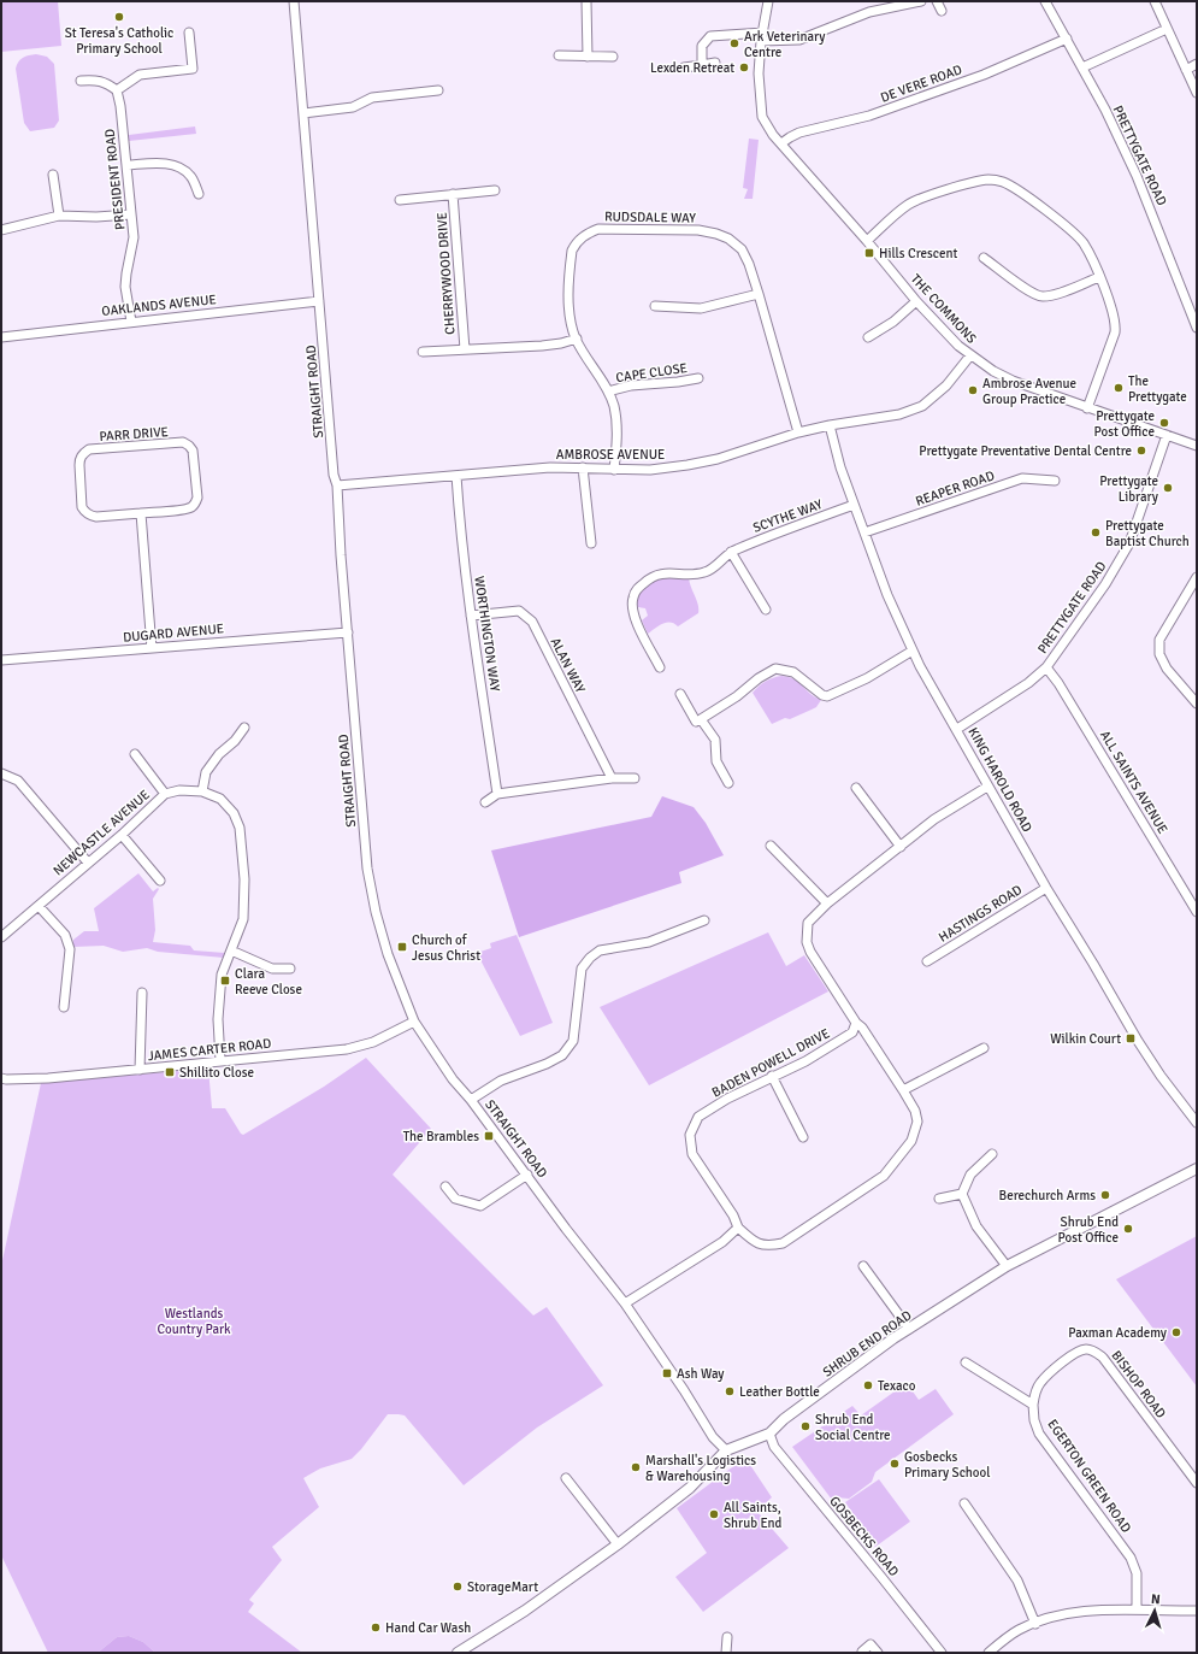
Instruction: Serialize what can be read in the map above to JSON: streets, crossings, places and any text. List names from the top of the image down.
{
  "streets": {
    "main road": ["SHRUB END ROAD"],
    "street": [
      "DE VERE ROAD",
      "PRETTYGATE ROAD",
      "PRESIDENT ROAD",
      "RUDSDALE WAY",
      "CHERRYWOOD DRIVE",
      "OAKLANDS AVENUE",
      "THE COMMONS",
      "CAPE CLOSE",
      "STRAIGHT ROAD",
      "PARR DRIVE",
      "AMBROSE AVENUE",
      "REAPER ROAD",
      "SCYTHE WAY",
      "DUGARD AVENUE",
      "WORTHINGTON WAY",
      "ALAN WAY",
      "KING HAROLD ROAD",
      "ALL SAINTS AVENUE",
      "NEWCASTLE AVENUE",
      "HASTINGS ROAD",
      "JAMES CARTER ROAD",
      "BADEN POWELL DRIVE",
      "BISHOP ROAD",
      "EGERTON GREEN ROAD",
      "GOSBECKS ROAD"
    ]
  },
  "crossings": [
    ["DE VERE ROAD", "PRETTYGATE ROAD"],
    ["DE VERE ROAD", "THE COMMONS"],
    ["PRETTYGATE ROAD", "THE COMMONS"],
    ["PRETTYGATE ROAD", "KING HAROLD ROAD"],
    ["PRETTYGATE ROAD", "ALL SAINTS AVENUE"],
    ["PRESIDENT ROAD", "OAKLANDS AVENUE"],
    ["RUDSDALE WAY", "CAPE CLOSE"],
    ["RUDSDALE WAY", "AMBROSE AVENUE"],
    ["OAKLANDS AVENUE", "STRAIGHT ROAD"],
    ["THE COMMONS", "AMBROSE AVENUE"],
    ["STRAIGHT ROAD", "AMBROSE AVENUE"],
    ["STRAIGHT ROAD", "DUGARD AVENUE"],
    ["STRAIGHT ROAD", "JAMES CARTER ROAD"],
    ["STRAIGHT ROAD", "SHRUB END ROAD"],
    ["AMBROSE AVENUE", "WORTHINGTON WAY"],
    ["AMBROSE AVENUE", "KING HAROLD ROAD"],
    ["REAPER ROAD", "KING HAROLD ROAD"],
    ["SCYTHE WAY", "KING HAROLD ROAD"],
    ["WORTHINGTON WAY", "ALAN WAY"],
    ["KING HAROLD ROAD", "HASTINGS ROAD"],
    ["NEWCASTLE AVENUE", "JAMES CARTER ROAD"],
    ["SHRUB END ROAD", "GOSBECKS ROAD"],
    ["BISHOP ROAD", "EGERTON GREEN ROAD"]
  ],
  "parks": ["Westlands Country Park"],
  "places": {
    "other": [
      "St Teresa's Catholic Primary School",
      "Ark Veterinary Centre",
      "Lexden Retreat",
      "The Prettygate",
      "Ambrose Avenue Group Practice",
      "Prettygate Post Office",
      "Prettygate Preventative Dental Centre",
      "Prettygate Library",
      "Prettygate Baptist Church",
      "Berechurch Arms",
      "Shrub End Post Office",
      "Paxman Academy",
      "Texaco",
      "Leather Bottle",
      "Shrub End Social Centre",
      "Gosbecks Primary School",
      "Marshall's Logistics & Warehousing",
      "All Saints, Shrub End",
      "StorageMart",
      "Hand Car Wash"
    ],
    "transit": [
      "Hills Crescent",
      "Church of Jesus Christ",
      "Clara Reeve Close",
      "Wilkin Court",
      "Shillito Close",
      "The Brambles",
      "Ash Way"
    ]
  },
  "north": "top"
}
